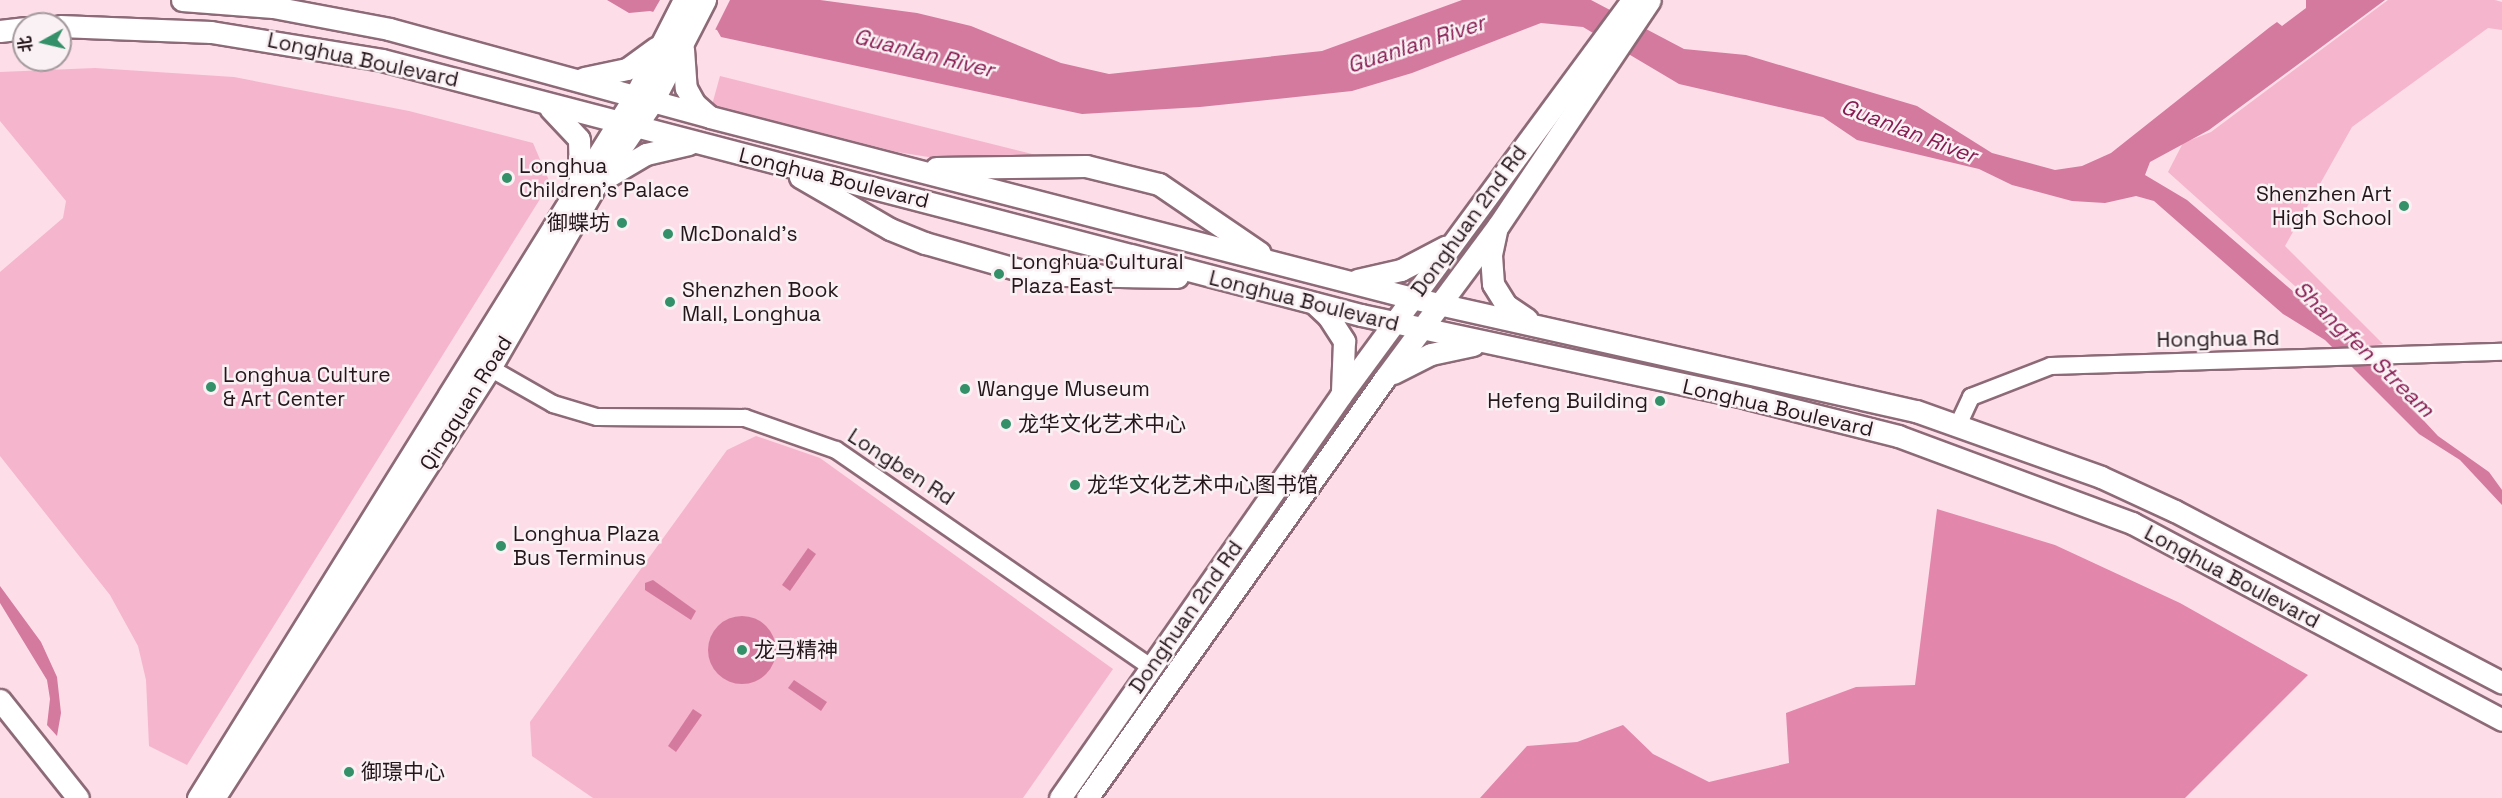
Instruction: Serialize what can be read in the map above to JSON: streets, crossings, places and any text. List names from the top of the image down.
{
  "streets": {
    "main road": ["Longhua Boulevard", "Donghuan 2nd Rd", "Qingquan Road"],
    "street": ["Honghua Rd", "Longben Rd"]
  },
  "crossings": [
    ["Longhua Boulevard", "Donghuan 2nd Rd"],
    ["Longhua Boulevard", "Honghua Rd"],
    ["Longhua Boulevard", "Qingquan Road"],
    ["Donghuan 2nd Rd", "Longben Rd"],
    ["Qingquan Road", "Longben Rd"]
  ],
  "water": ["Guanlan River", "Shangfen Stream"],
  "places": [
    "Longhua Children's Palace",
    "Shenzhen Art High School",
    "御蝶坊",
    "McDonald's",
    "Longhua Cultural Plaza East",
    "Shenzhen Book Mall, Longhua",
    "Longhua Culture & Art Center",
    "Wangye Museum",
    "Hefeng Building",
    "龙华文化艺术中心",
    "龙华文化艺术中心图书馆",
    "Longhua Plaza Bus Terminus",
    "龙马精神",
    "御璟中心"
  ],
  "north": "left"
}
